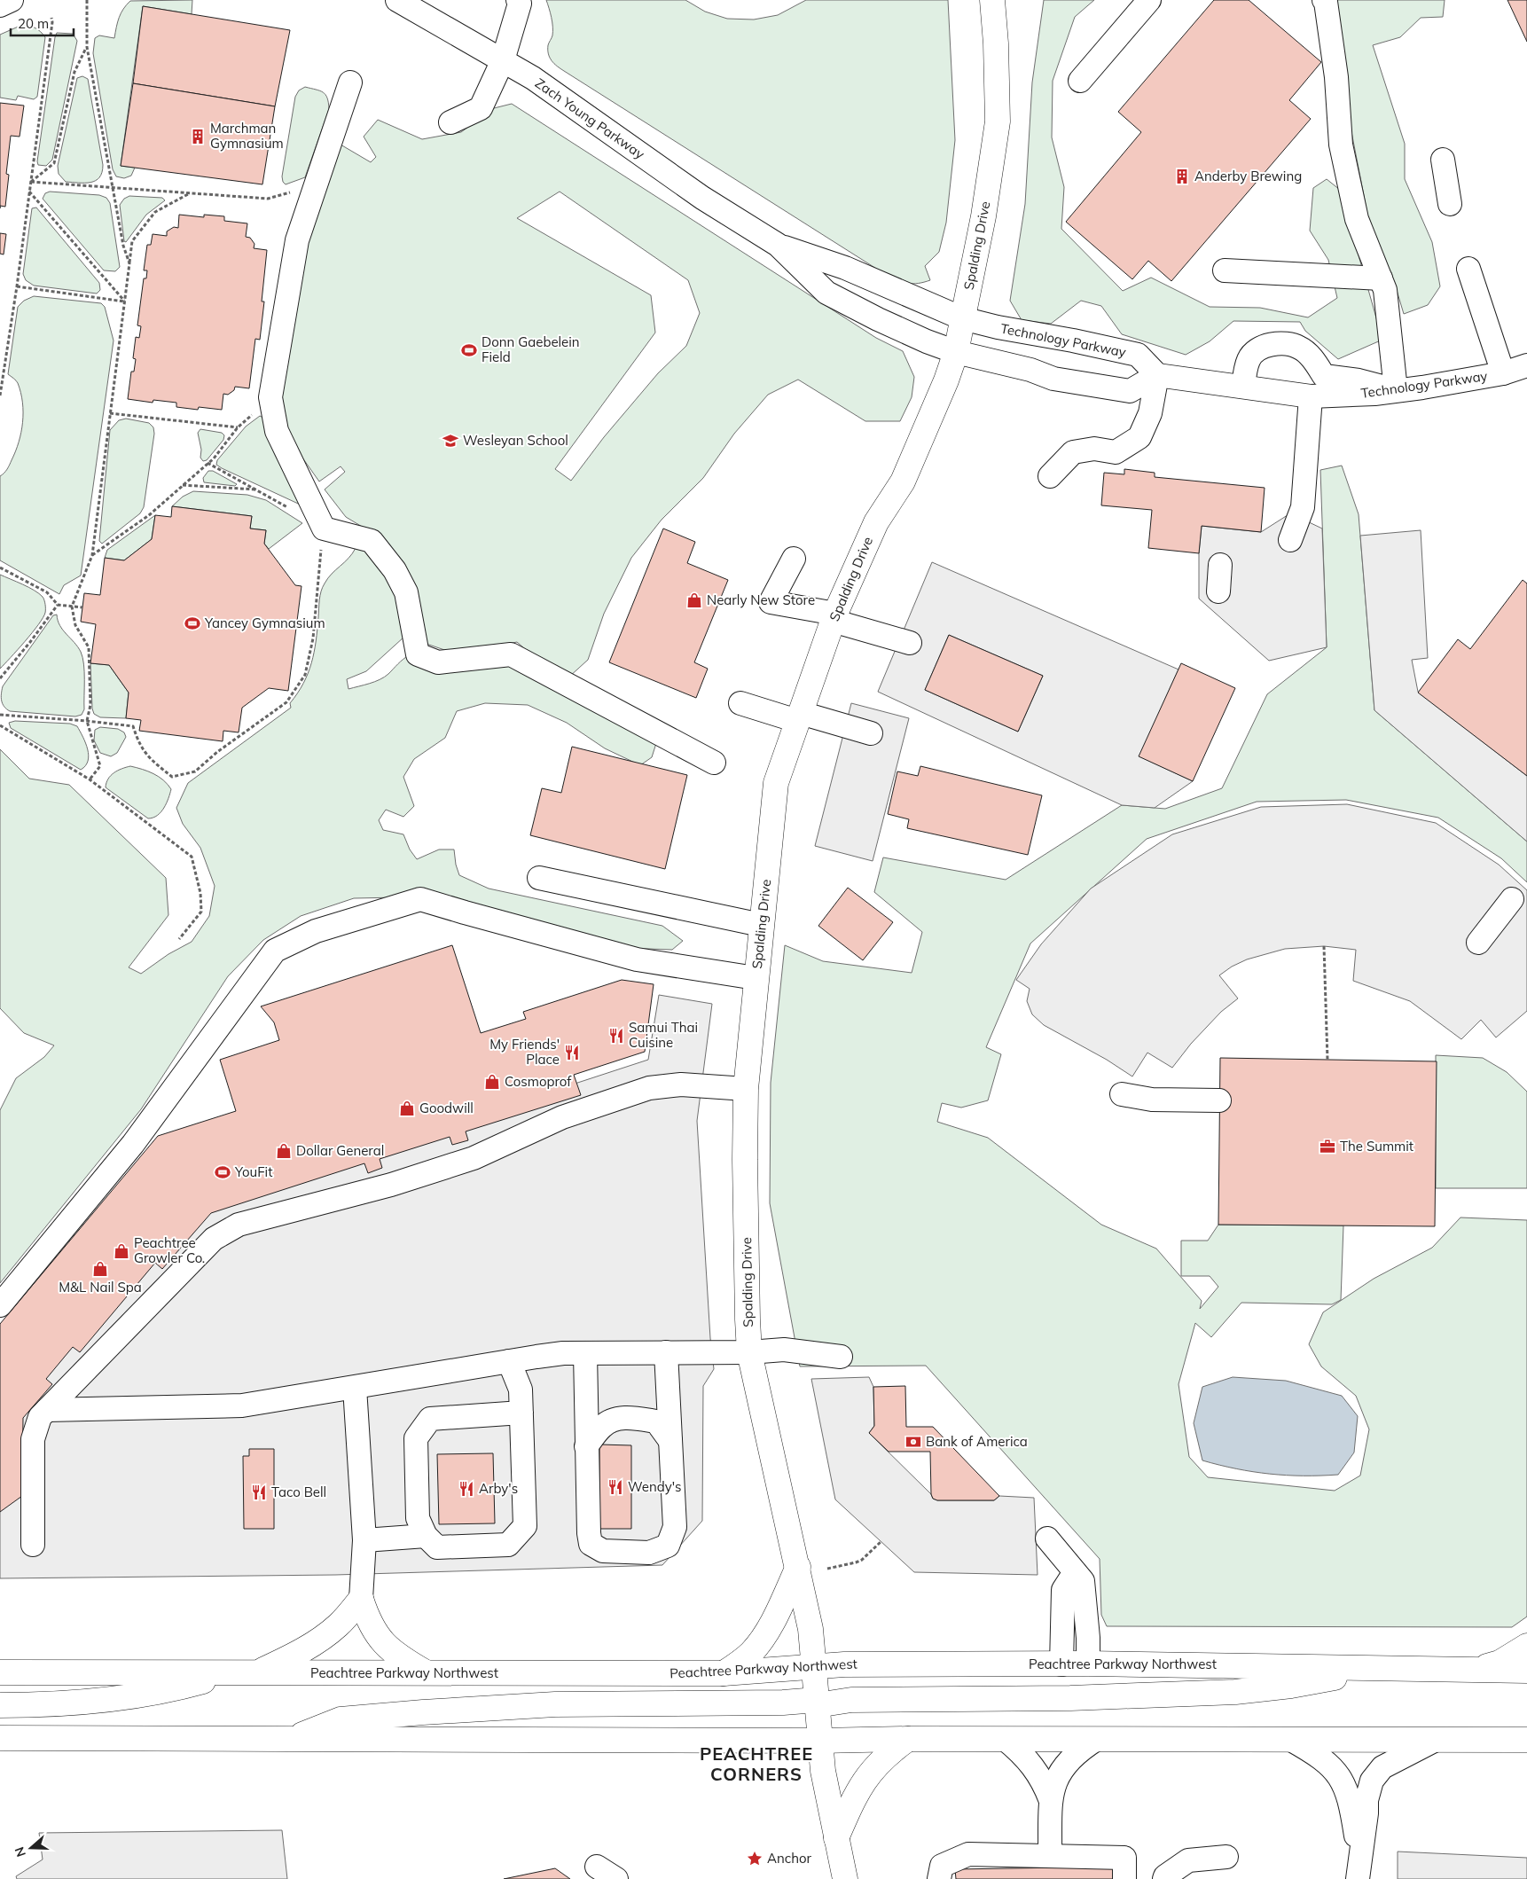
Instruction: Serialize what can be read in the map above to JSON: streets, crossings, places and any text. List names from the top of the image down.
{
  "streets": {
    "main road": ["Spalding Drive", "Peachtree Parkway Northwest"],
    "street": ["Zach Young Parkway", "Technology Parkway"]
  },
  "crossings": [
    ["Zach Young Parkway", "Spalding Drive"],
    ["Zach Young Parkway", "Technology Parkway"],
    ["Spalding Drive", "Technology Parkway"],
    ["Spalding Drive", "Peachtree Parkway Northwest"]
  ],
  "districts": ["PEACHTREE CORNERS"],
  "places": {
    "building": ["Marchman Gymnasium", "Anderby Brewing"],
    "sports": ["Donn Gaebelein Field", "Yancey Gymnasium", "YouFit"],
    "school or university": ["Wesleyan School"],
    "shop": [
      "Nearly New Store",
      "Cosmoprof",
      "Goodwill",
      "Dollar General",
      "Peachtree Growler Co.",
      "M&L Nail Spa"
    ],
    "restaurant": [
      "Samui Thai Cuisine",
      "My Friends' Place",
      "Wendy's",
      "Arby's",
      "Taco Bell"
    ],
    "office": ["The Summit"],
    "bank": ["Bank of America"],
    "place": ["Anchor"]
  },
  "scale_bar": "20 m",
  "north": "left"
}
